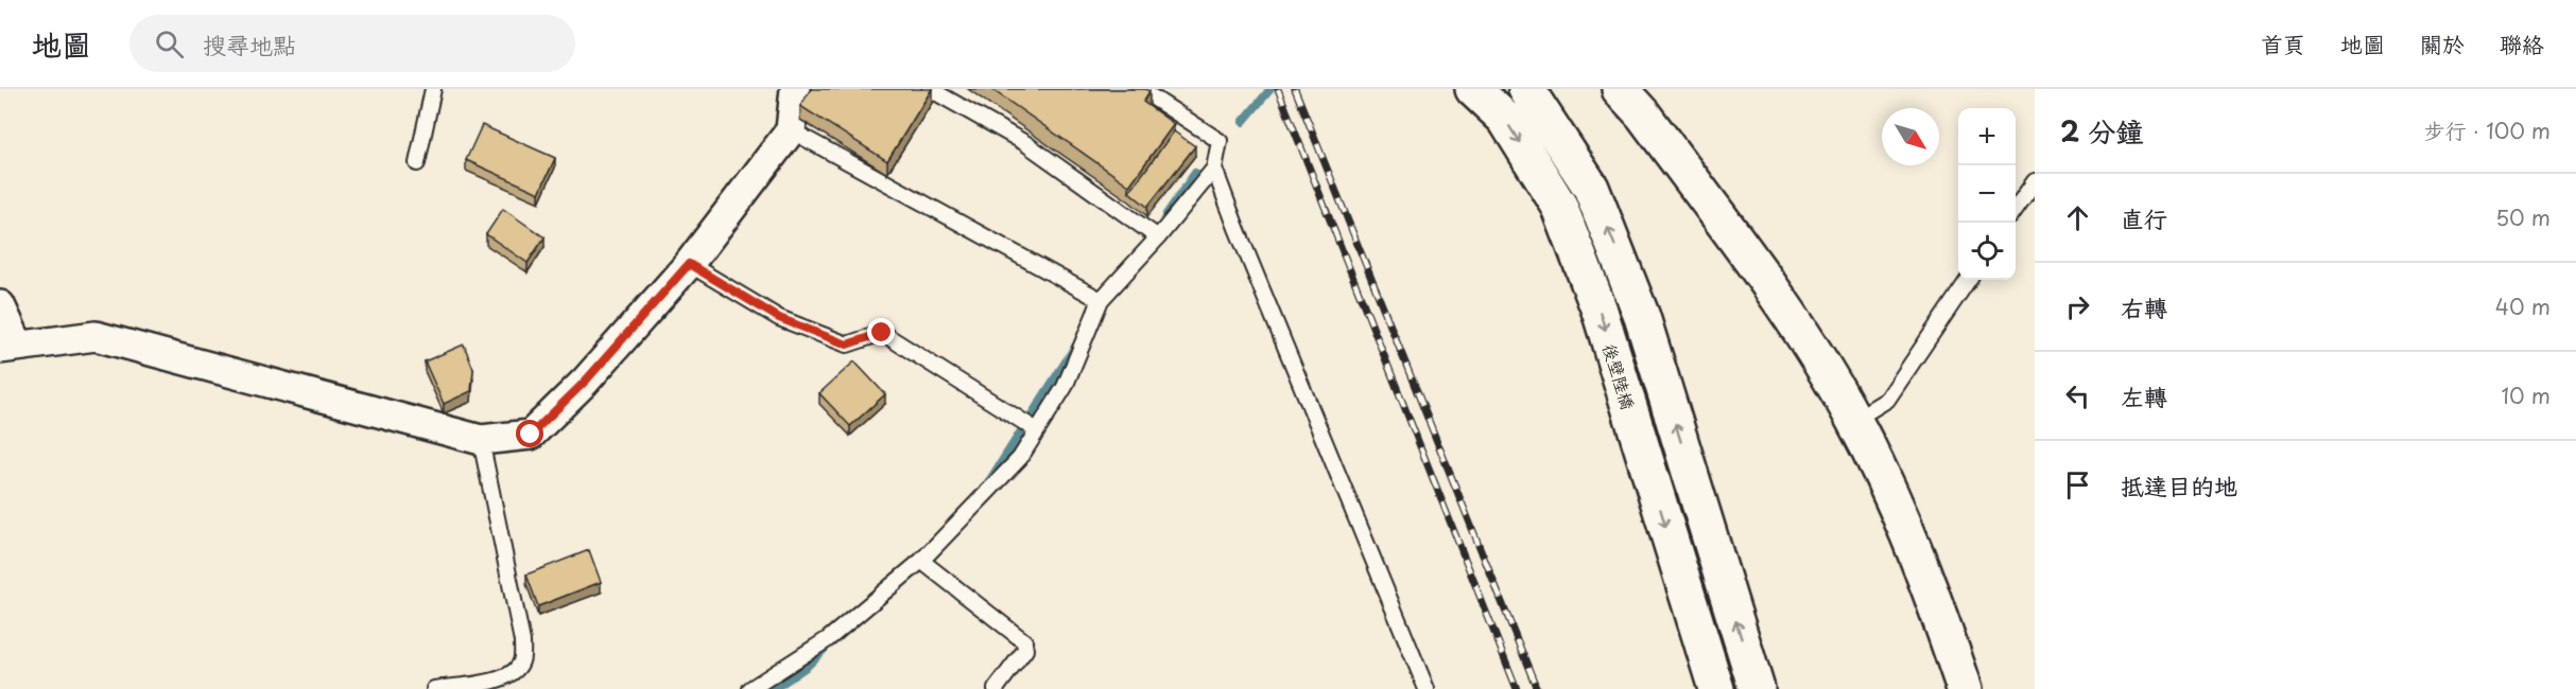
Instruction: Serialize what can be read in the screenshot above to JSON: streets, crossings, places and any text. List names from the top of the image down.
{
  "streets": {
    "main road": ["後壁陸橋"]
  },
  "north": "bottom right",
  "page": {
    "header": "地圖",
    "search": "搜尋地點",
    "nav": [
      "首頁",
      "地圖",
      "關於",
      "聯絡"
    ],
    "heading": ["2 分鐘", "步行 · 100 m"],
    "map_buttons": ["+", "−"],
    "list": [
      ["直行", "50 m"],
      ["右轉", "40 m"],
      ["左轉", "10 m"],
      "抵達目的地"
    ]
  }
}
